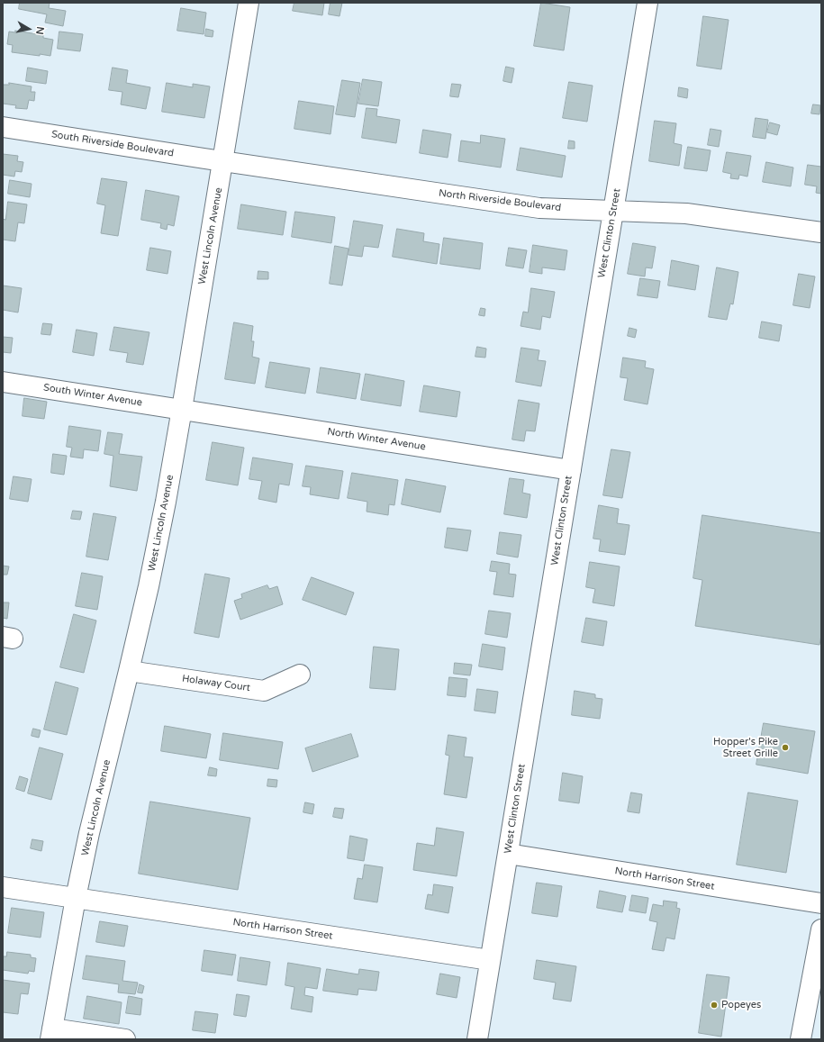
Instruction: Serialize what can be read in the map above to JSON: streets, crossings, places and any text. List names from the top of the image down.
{
  "streets": {
    "main road": [
      "South Riverside Boulevard",
      "North Riverside Boulevard",
      "West Clinton Street",
      "West Lincoln Avenue",
      "South Winter Avenue",
      "North Winter Avenue",
      "Holaway Court",
      "North Harrison Street"
    ]
  },
  "crossings": [
    ["South Riverside Boulevard", "North Riverside Boulevard"],
    ["South Riverside Boulevard", "West Lincoln Avenue"],
    ["North Riverside Boulevard", "West Clinton Street"],
    ["North Riverside Boulevard", "West Lincoln Avenue"],
    ["West Clinton Street", "North Winter Avenue"],
    ["West Clinton Street", "North Harrison Street"],
    ["West Lincoln Avenue", "South Winter Avenue"],
    ["West Lincoln Avenue", "North Winter Avenue"],
    ["West Lincoln Avenue", "Holaway Court"],
    ["West Lincoln Avenue", "North Harrison Street"],
    ["South Winter Avenue", "North Winter Avenue"]
  ],
  "places": ["Hopper's Pike Street Grille", "Popeyes"],
  "north": "right"
}
